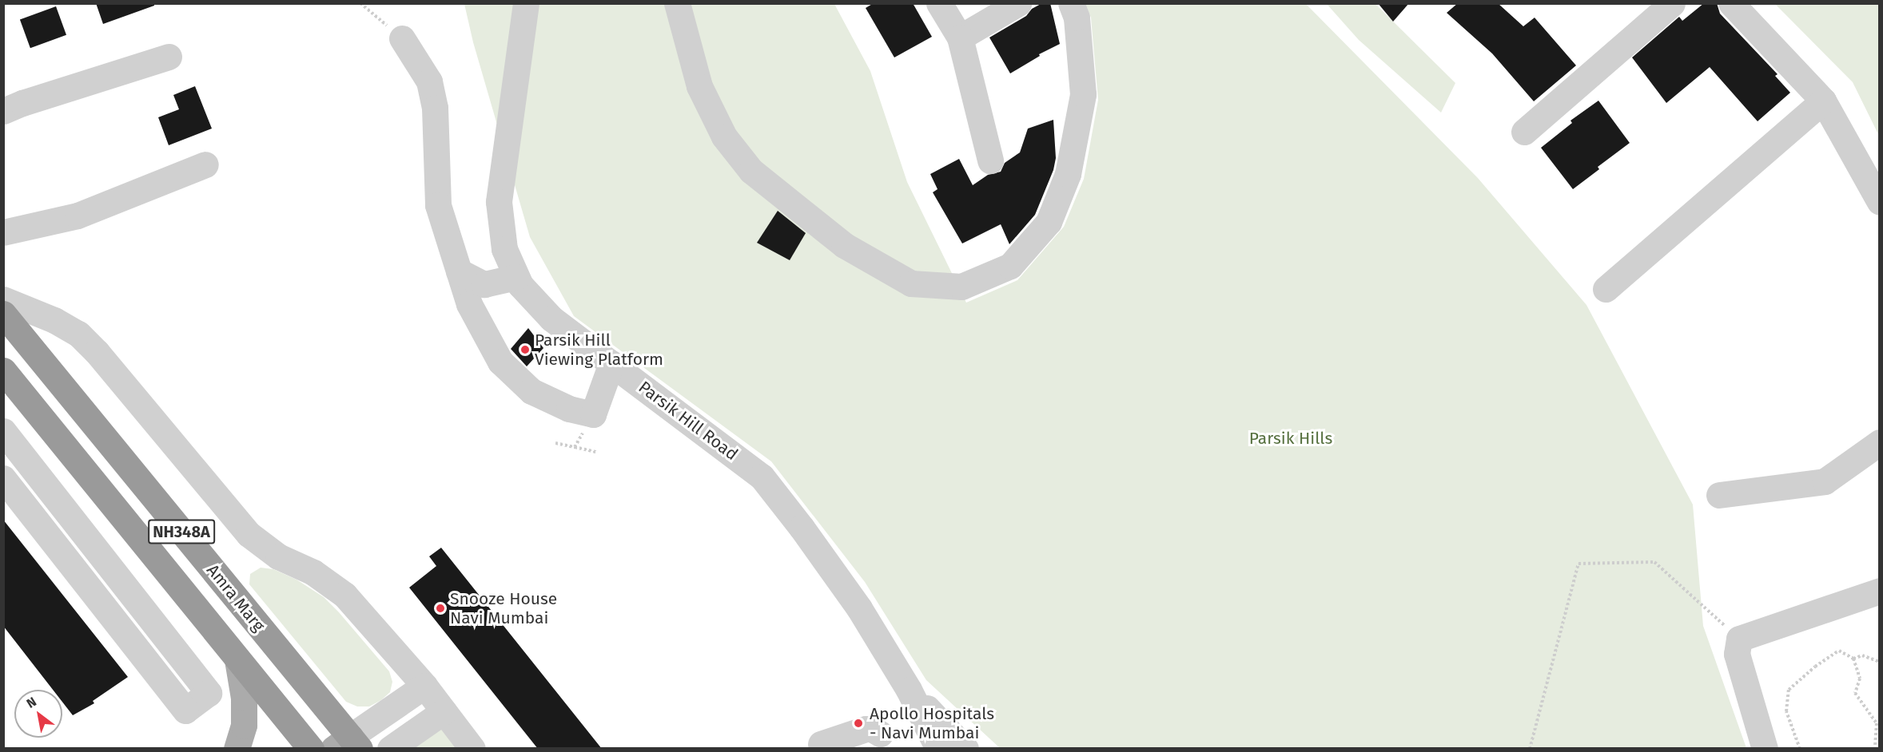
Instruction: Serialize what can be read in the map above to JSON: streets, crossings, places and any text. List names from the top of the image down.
{
  "streets": {
    "highway": ["NH348A", "Amra Marg"],
    "street": ["Parsik Hill Road"]
  },
  "parks": ["Parsik Hills"],
  "places": ["Parsik Hill Viewing Platform", "Snooze House Navi Mumbai", "Apollo Hospitals - Navi Mumbai"],
  "north": "top left"
}
